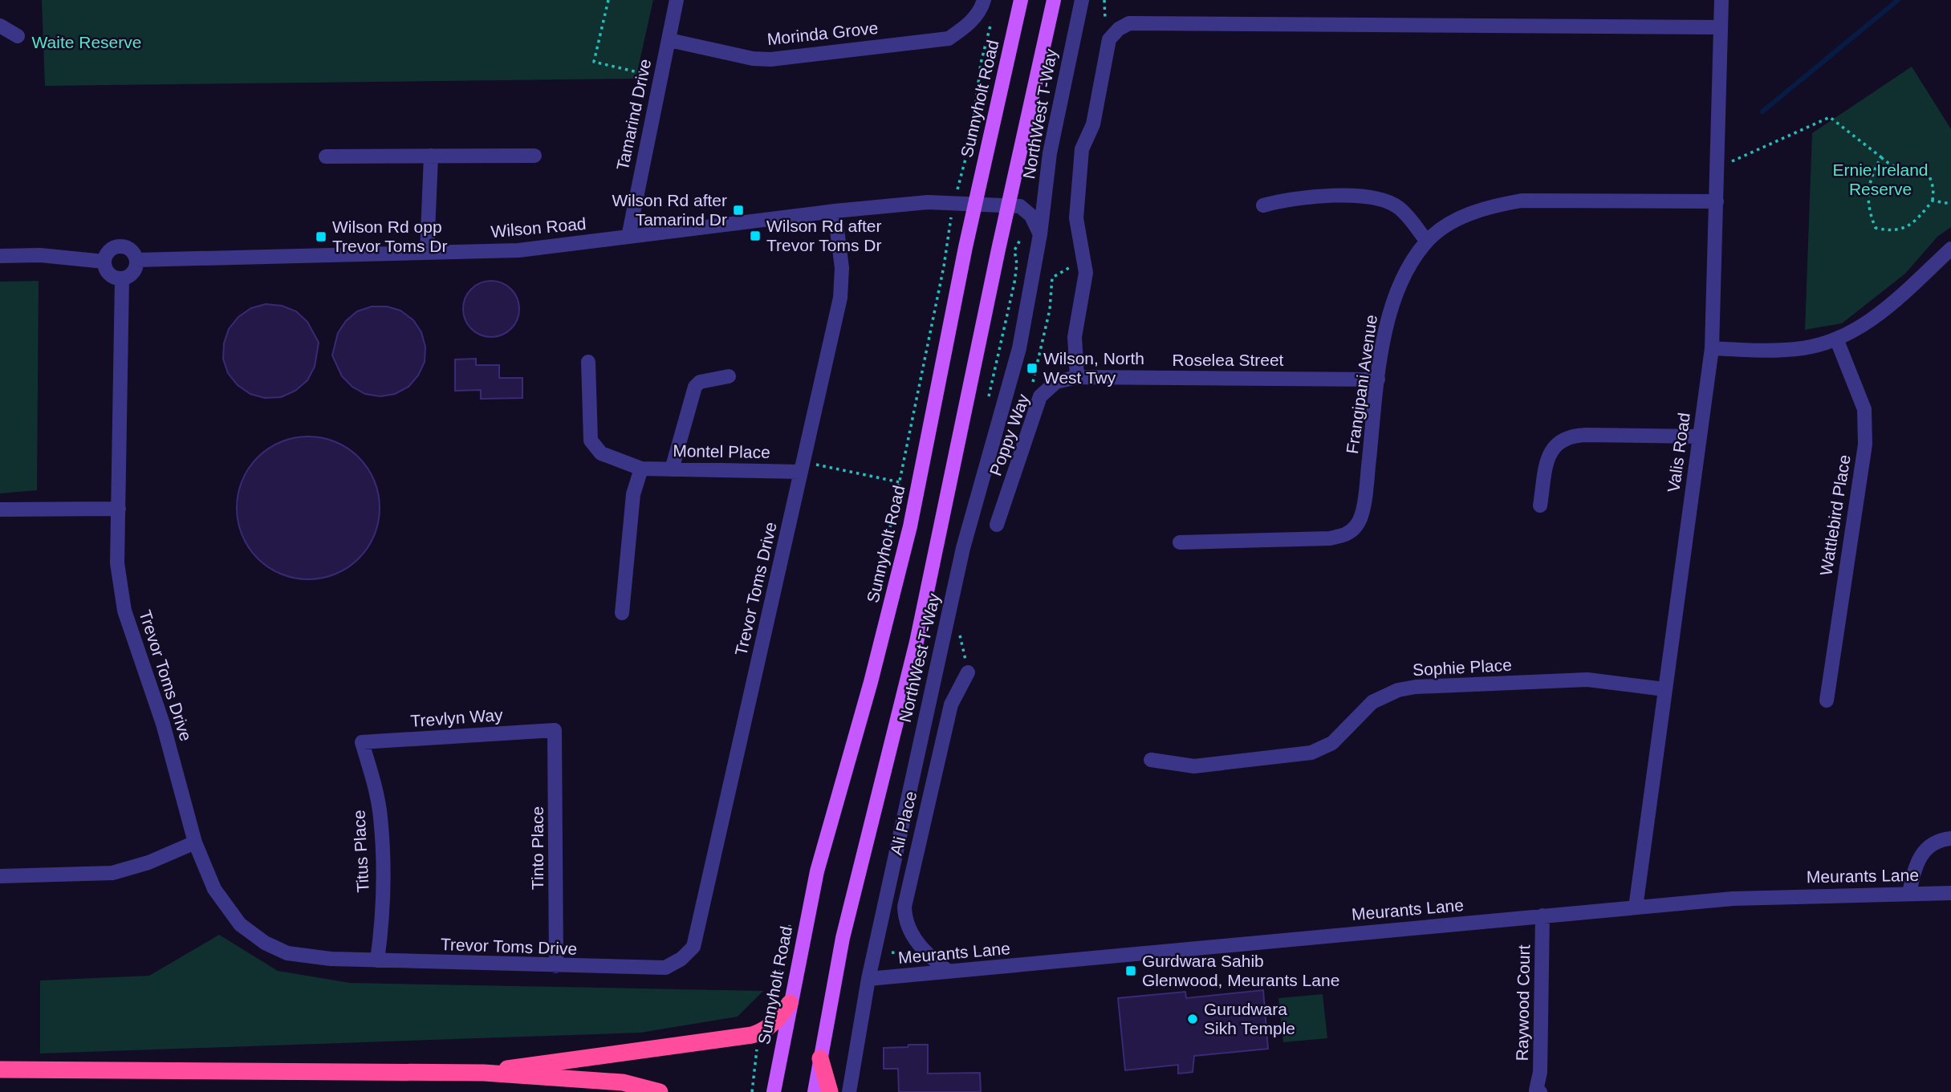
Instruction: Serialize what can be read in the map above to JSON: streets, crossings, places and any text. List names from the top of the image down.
{
  "streets": {
    "main road": ["Sunnyholt Road"],
    "street": [
      "Morinda Grove",
      "NorthWest T-Way",
      "Tamarind Drive",
      "Wilson Road",
      "Roselea Street",
      "Frangipani Avenue",
      "Poppy Way",
      "Montel Place",
      "Valis Road",
      "Wattlebird Place",
      "Trevor Toms Drive",
      "Sophie Place",
      "Trevlyn Way",
      "Ali Place",
      "Tinto Place",
      "Titus Place",
      "Meurants Lane",
      "Raywood Court"
    ]
  },
  "crossings": [
    ["Morinda Grove", "Tamarind Drive"],
    ["Sunnyholt Road", "Wilson Road"],
    ["NorthWest T-Way", "Meurants Lane"],
    ["Tamarind Drive", "Wilson Road"],
    ["Wilson Road", "Trevor Toms Drive"],
    ["Roselea Street", "Frangipani Avenue"],
    ["Roselea Street", "Poppy Way"],
    ["Frangipani Avenue", "Valis Road"],
    ["Montel Place", "Trevor Toms Drive"],
    ["Valis Road", "Sophie Place"],
    ["Valis Road", "Meurants Lane"],
    ["Trevor Toms Drive", "Tinto Place"],
    ["Trevor Toms Drive", "Titus Place"],
    ["Trevlyn Way", "Tinto Place"],
    ["Trevlyn Way", "Titus Place"],
    ["Ali Place", "Meurants Lane"],
    ["Meurants Lane", "Raywood Court"]
  ],
  "parks": ["Waite Reserve", "Ernie Ireland Reserve"],
  "places": {
    "transit": [
      "Wilson Rd after Tamarind Dr",
      "Wilson Rd after Trevor Toms Dr",
      "Wilson Rd opp Trevor Toms Dr",
      "Wilson, North West Twy",
      "Gurdwara Sahib Glenwood, Meurants Lane"
    ],
    "other": ["Gurudwara Sikh Temple"]
  }
}
